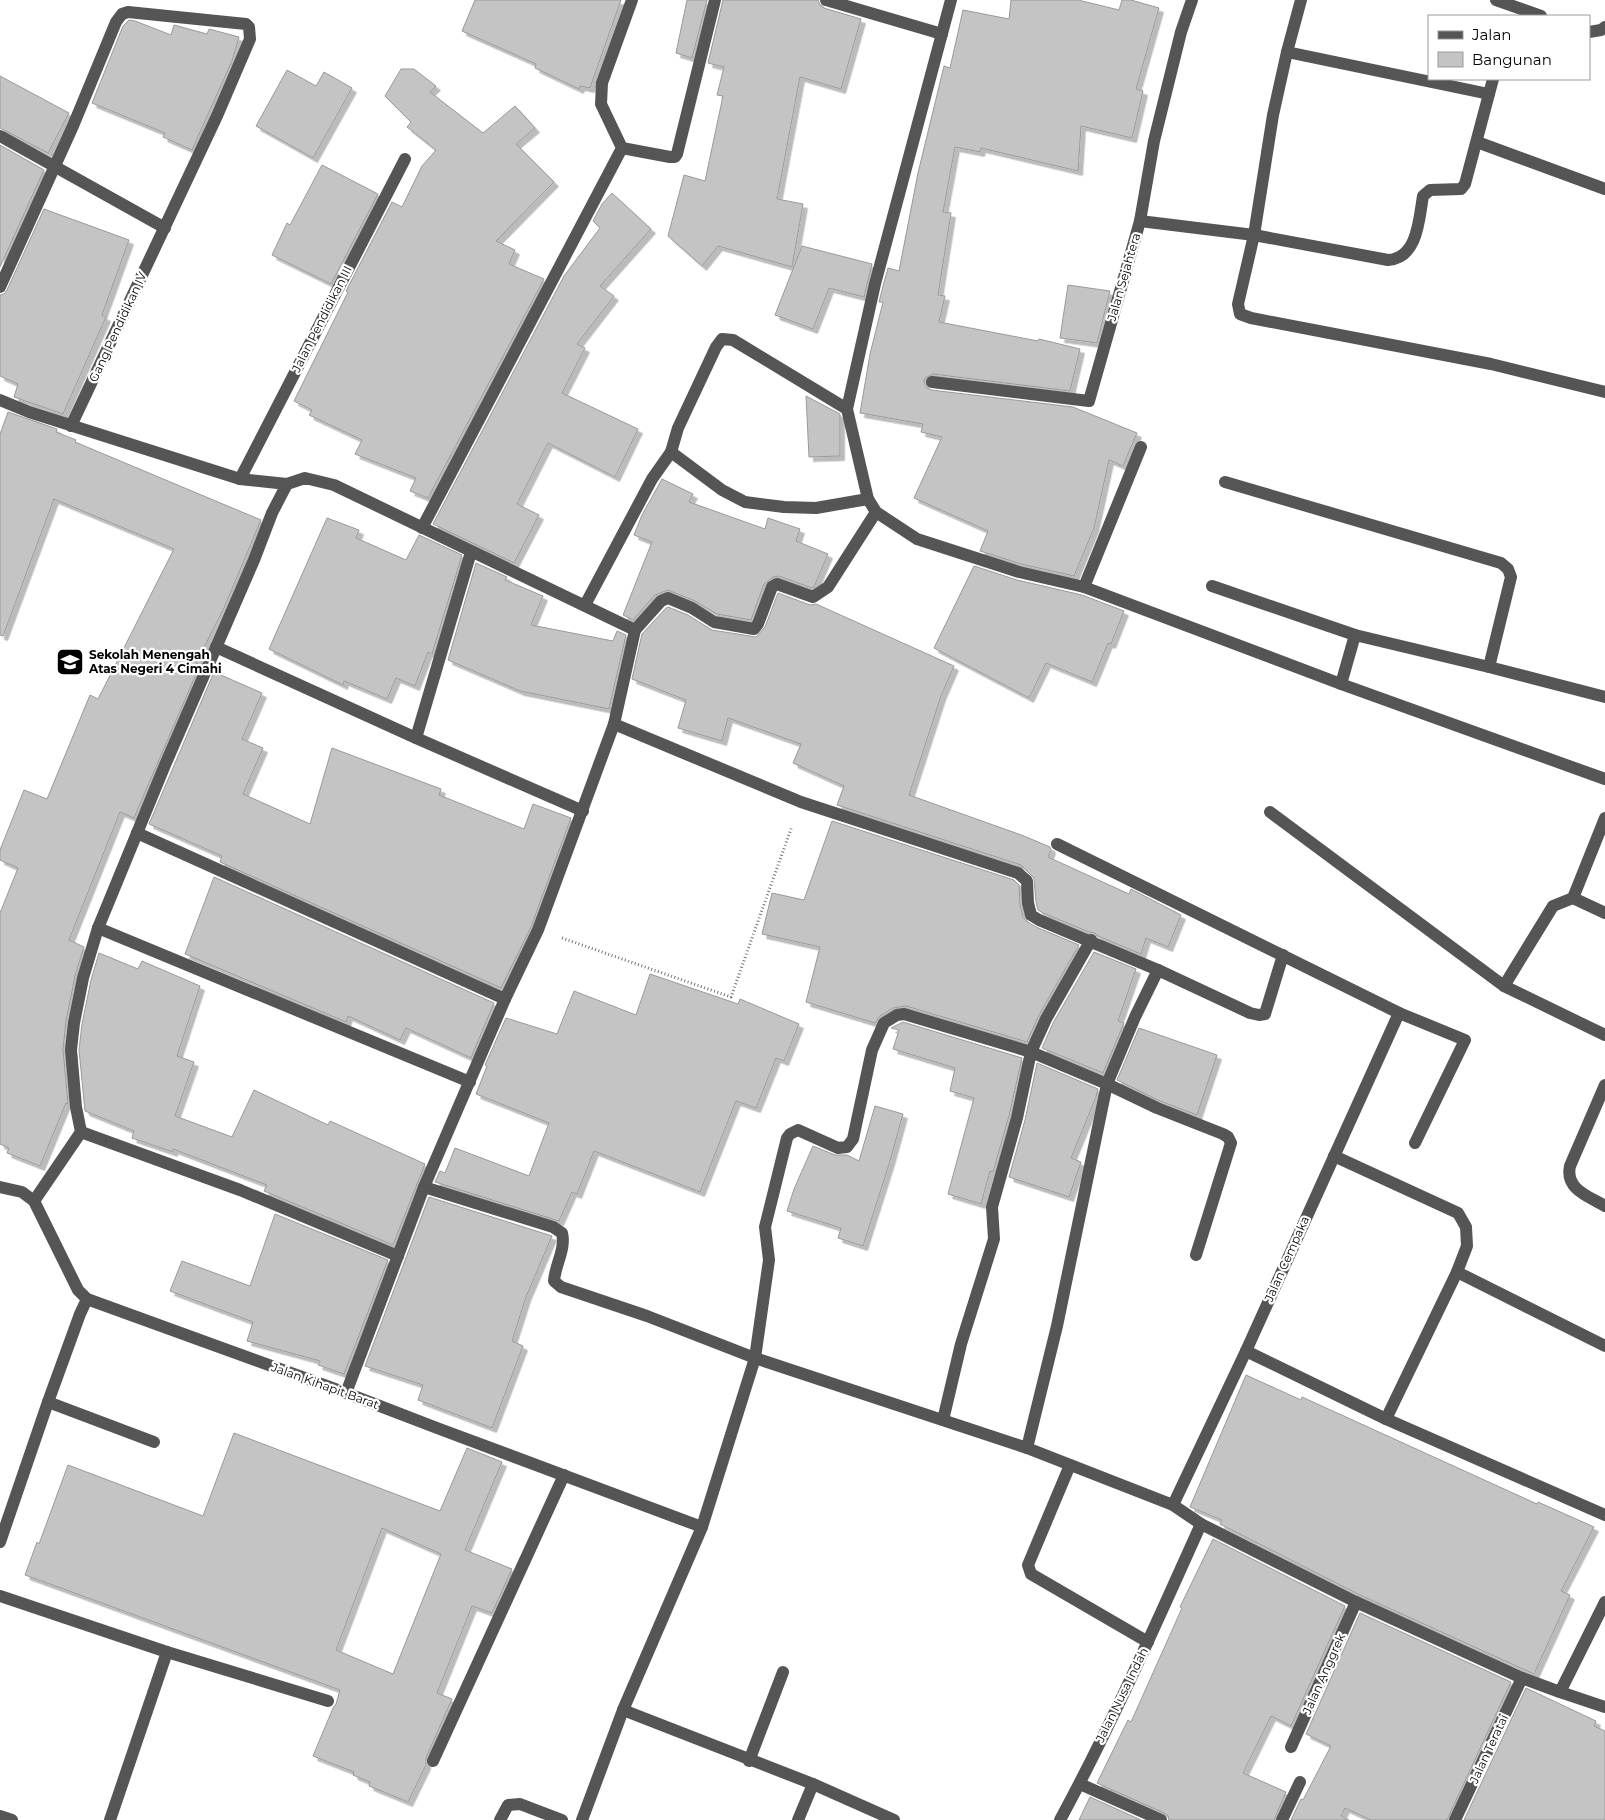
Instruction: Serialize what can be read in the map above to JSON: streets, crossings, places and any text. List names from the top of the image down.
{
  "streets": {
    "street": [
      "Jalan Sejahtera",
      "Jalan Pendidikan III",
      "Gang Pendidikan IV",
      "Jalan Cempaka",
      "Jalan Kihapit Barat",
      "Jalan Anggrek",
      "Jalan Nusa Indah",
      "Jalan Teratai"
    ]
  },
  "places": {
    "school or university": ["Sekolah Menengah Atas Negeri 4 Cimahi"]
  },
  "legend": ["Jalan", "Bangunan"]
}
